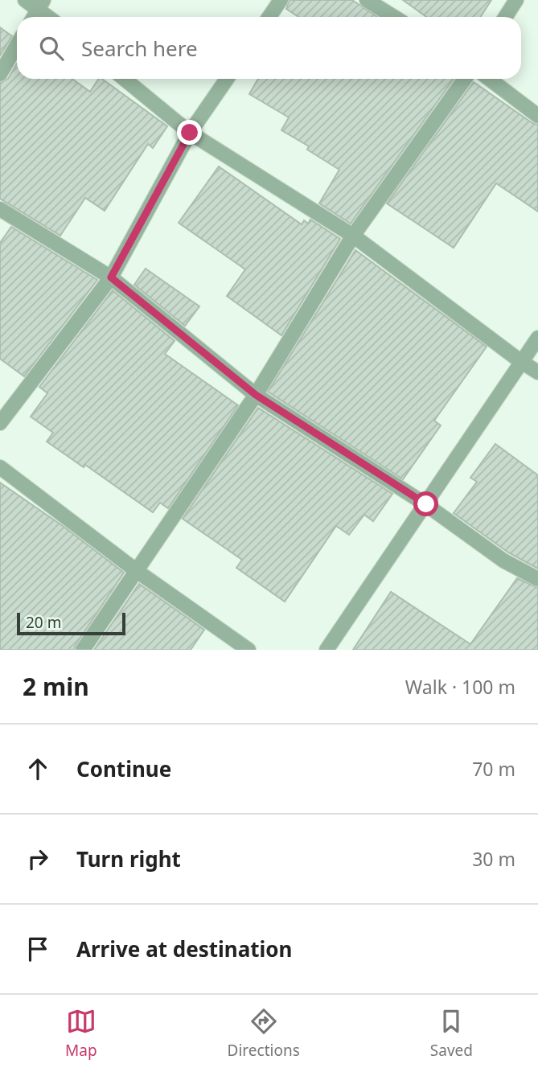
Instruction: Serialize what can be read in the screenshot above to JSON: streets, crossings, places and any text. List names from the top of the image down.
{
  "scale_bar": "20 m",
  "page": {
    "search": "Search here",
    "scale": "20 m",
    "heading": ["2 min", "Walk · 100 m"],
    "list": [
      ["Continue", "70 m"],
      ["Turn right", "30 m"],
      "Arrive at destination"
    ],
    "nav": ["Map", "Directions", "Saved"]
  }
}
